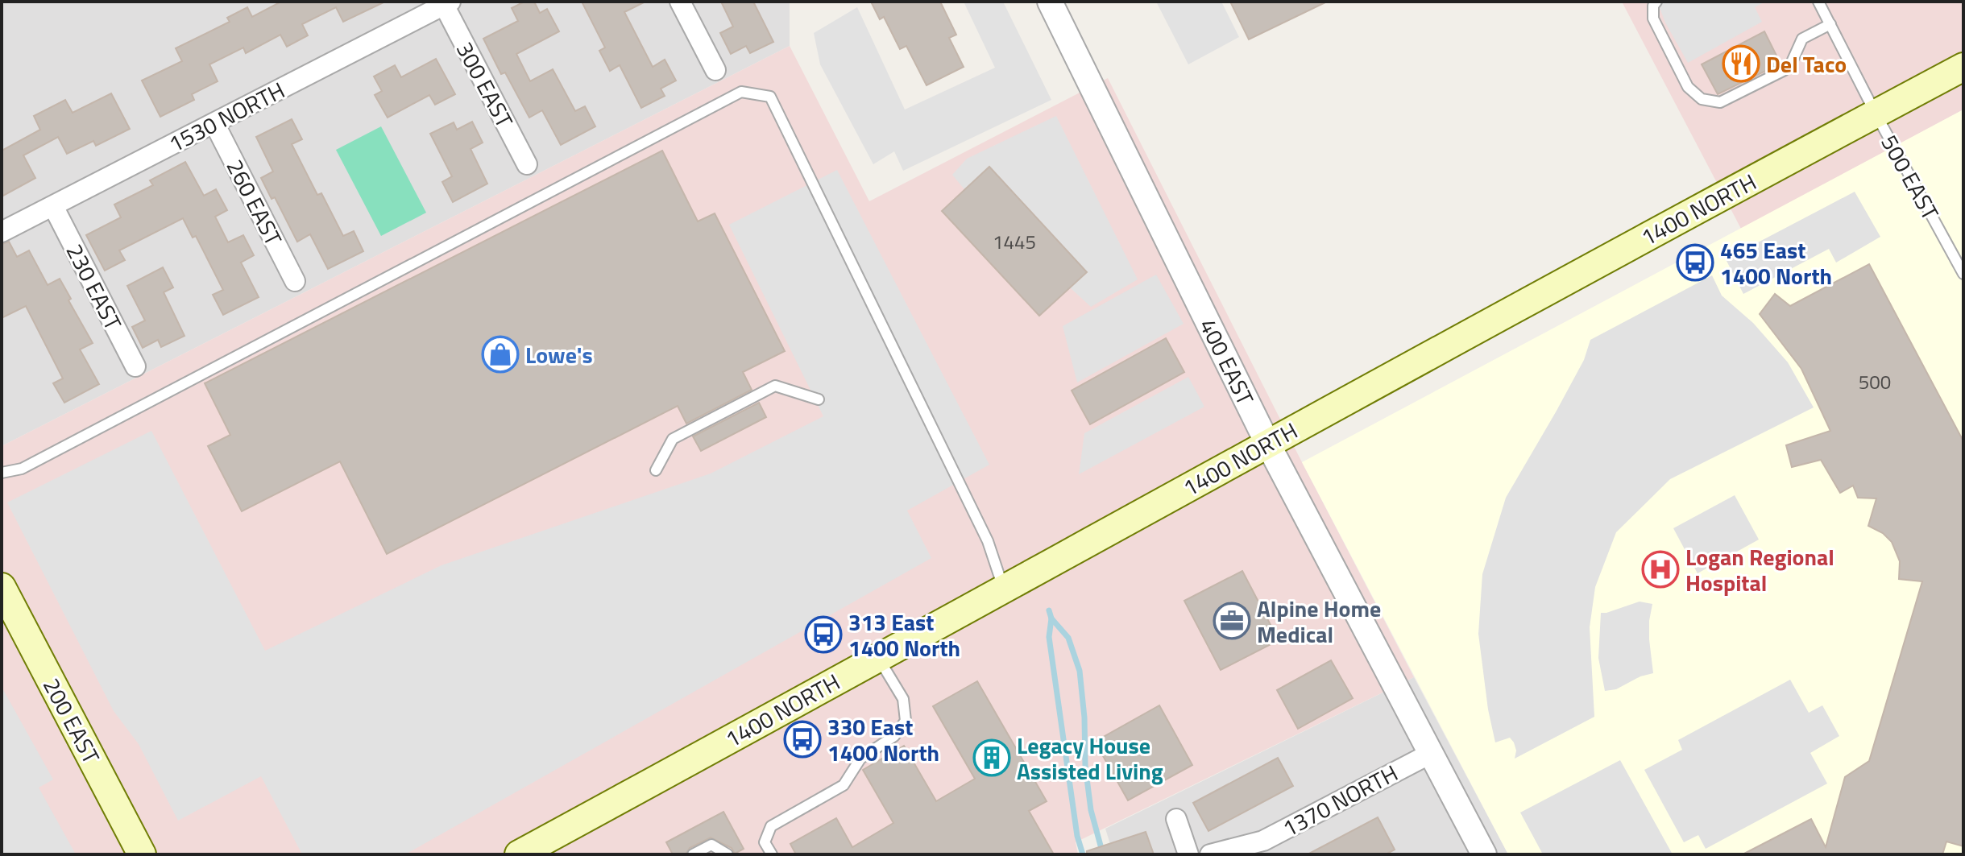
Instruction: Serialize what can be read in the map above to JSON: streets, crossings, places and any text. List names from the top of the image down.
{
  "streets": {
    "main road": ["1400 NORTH", "200 EAST"],
    "street": [
      "300 EAST",
      "1530 NORTH",
      "260 EAST",
      "230 EAST",
      "400 EAST",
      "1370 NORTH"
    ],
    "lane": ["500 EAST"]
  },
  "crossings": [
    ["300 EAST", "1530 NORTH"],
    ["1530 NORTH", "260 EAST"],
    ["1530 NORTH", "230 EAST"],
    ["500 EAST", "1400 NORTH"],
    ["1400 NORTH", "400 EAST"],
    ["400 EAST", "1370 NORTH"]
  ],
  "places": {
    "restaurant": ["Del Taco"],
    "bus stop": ["465 East 1400 North", "313 East 1400 North", "330 East 1400 North"],
    "shop": ["Lowe's"],
    "hospital": ["Logan Regional Hospital"],
    "office": ["Alpine Home Medical"],
    "building": ["Legacy House Assisted Living"]
  },
  "house_numbers": ["1445", "500"]
}
